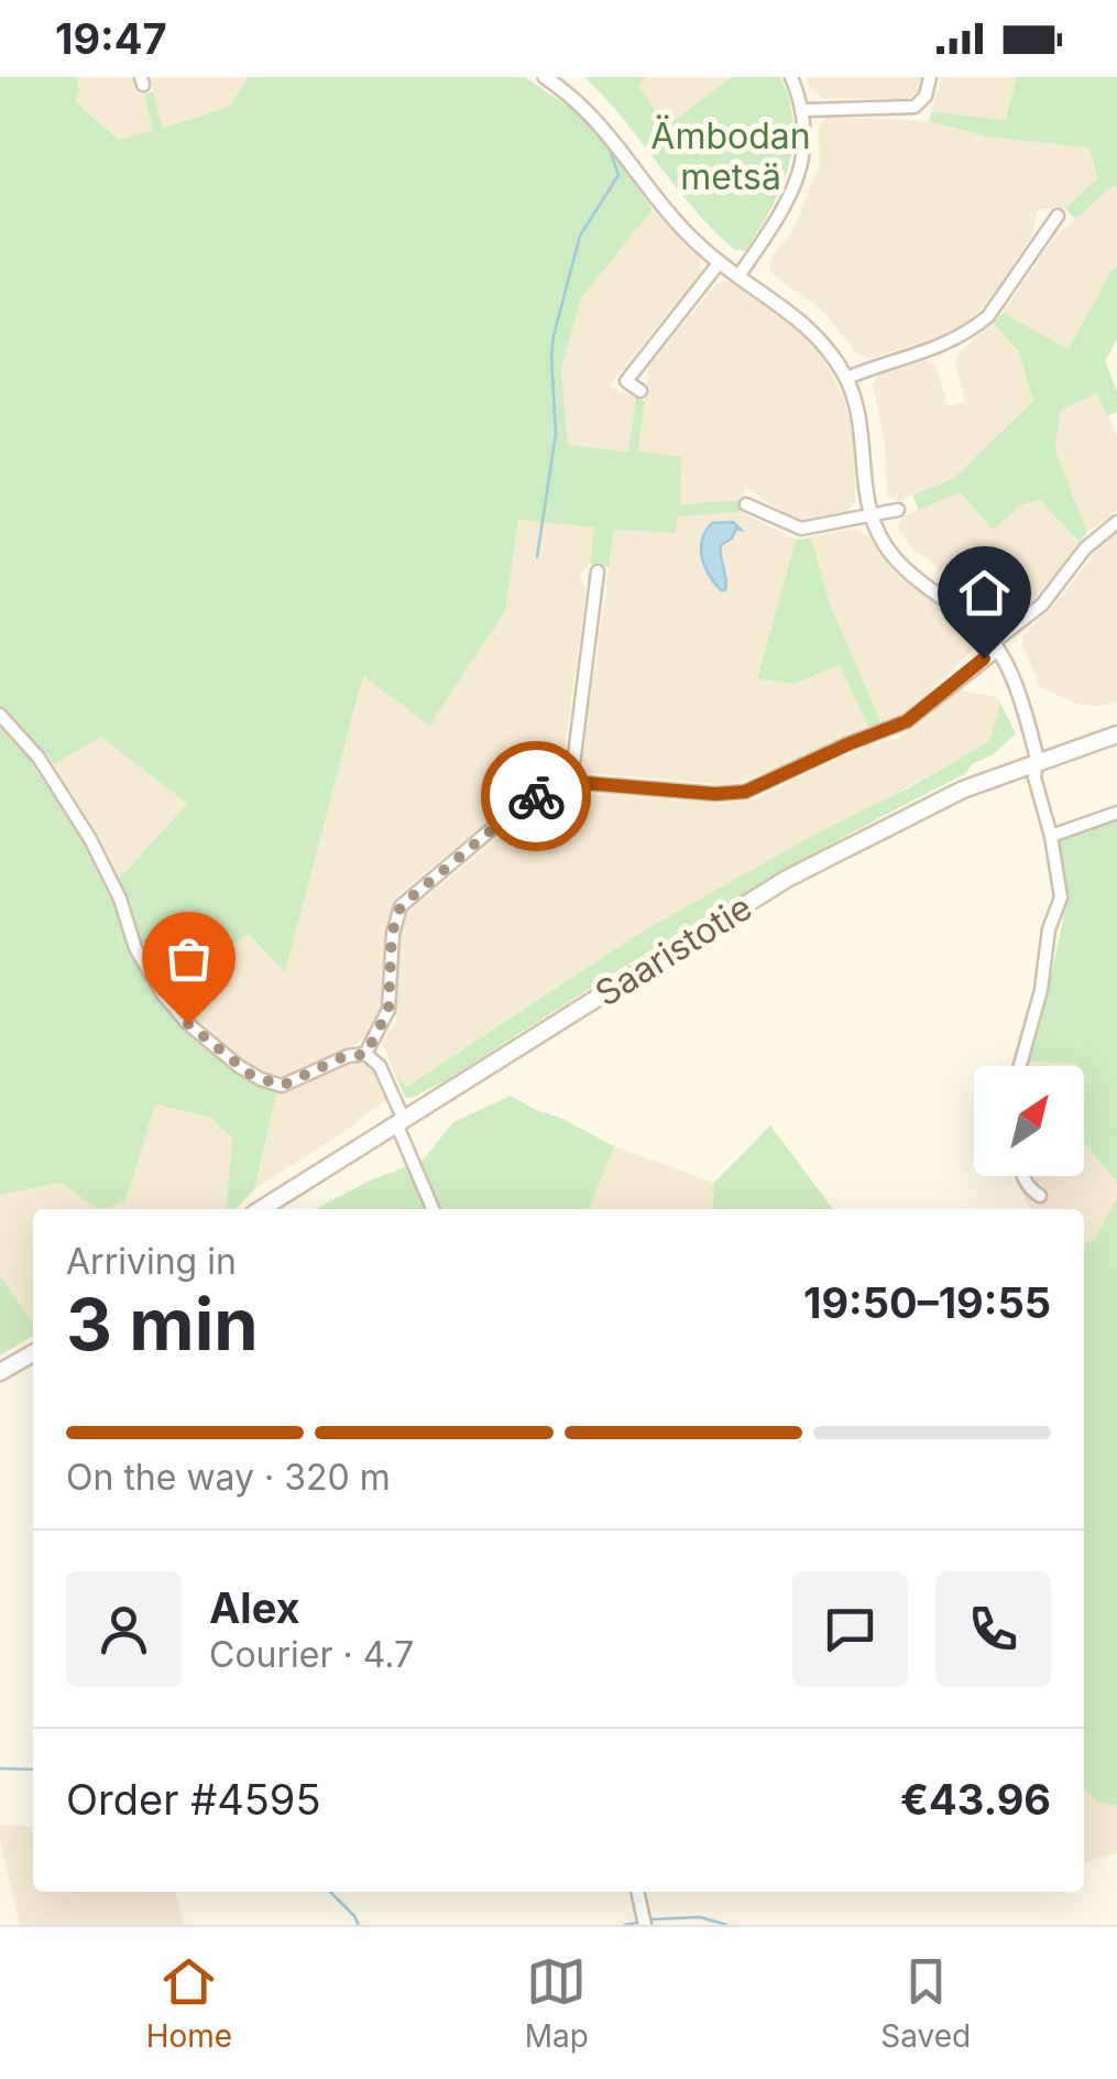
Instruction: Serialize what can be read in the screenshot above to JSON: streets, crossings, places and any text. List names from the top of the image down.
{
  "streets": {
    "main road": ["Saaristotie"]
  },
  "parks": ["Ämbodan metsä"],
  "north": "top right",
  "page": {
    "status": "19:47",
    "heading": ["3 min", "Arriving in", "19:50–19:55"],
    "panel": [
      "Alex",
      "Courier · 4.7",
      "Order #4595",
      "€43.96"
    ],
    "bar": "On the way · 320 m",
    "tabs": ["Home", "Map", "Saved"]
  }
}
